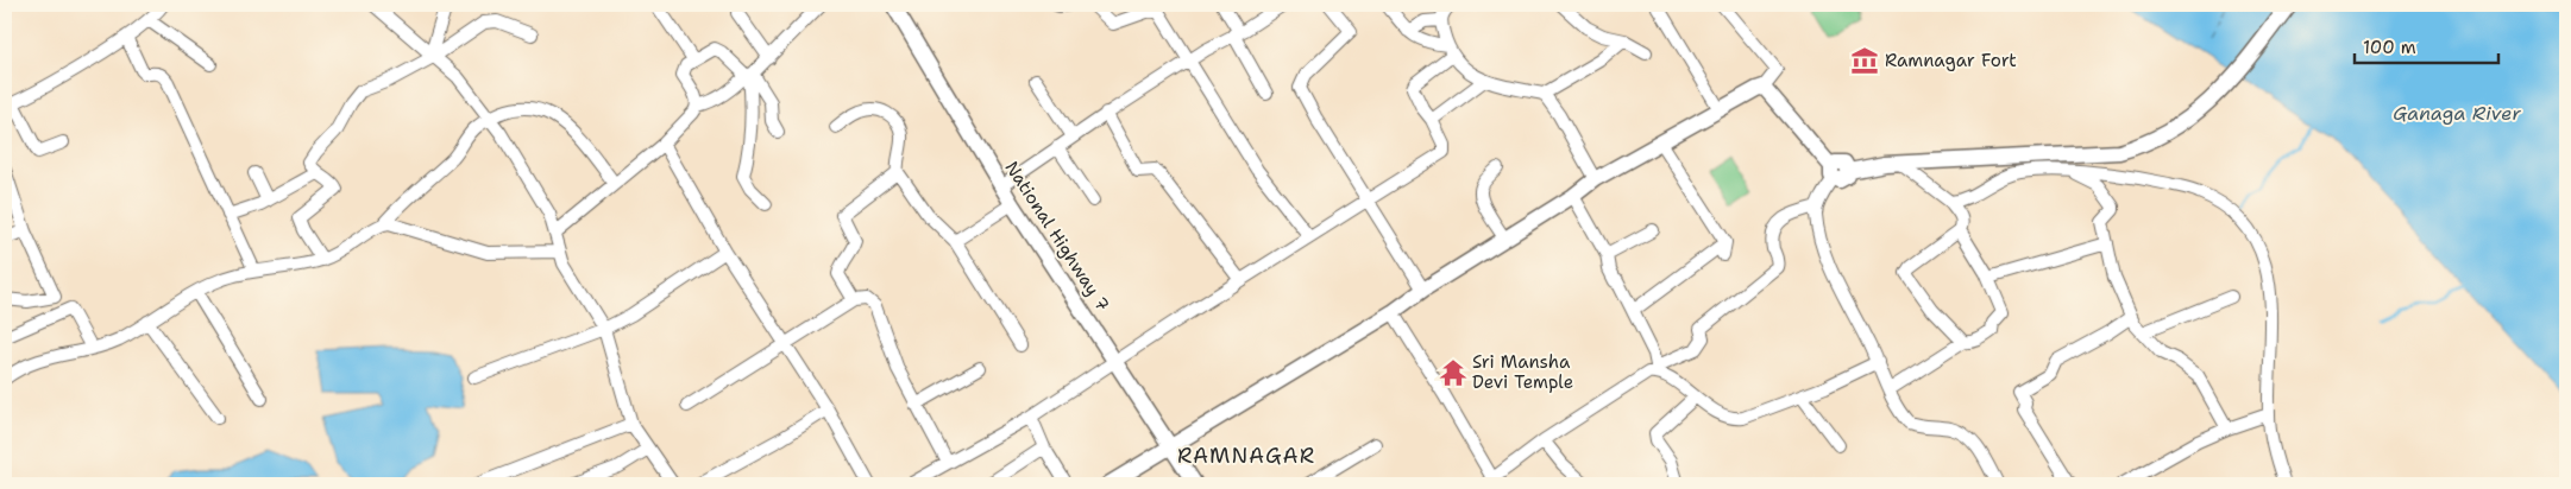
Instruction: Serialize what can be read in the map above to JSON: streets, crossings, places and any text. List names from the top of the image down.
{
  "streets": {
    "main road": ["National Highway 7"]
  },
  "districts": ["RAMNAGAR"],
  "water": ["Ganaga River"],
  "places": {
    "museum": ["Ramnagar Fort"],
    "temple": ["Sri Mansha Devi Temple"]
  },
  "scale_bar": "100 m"
}
